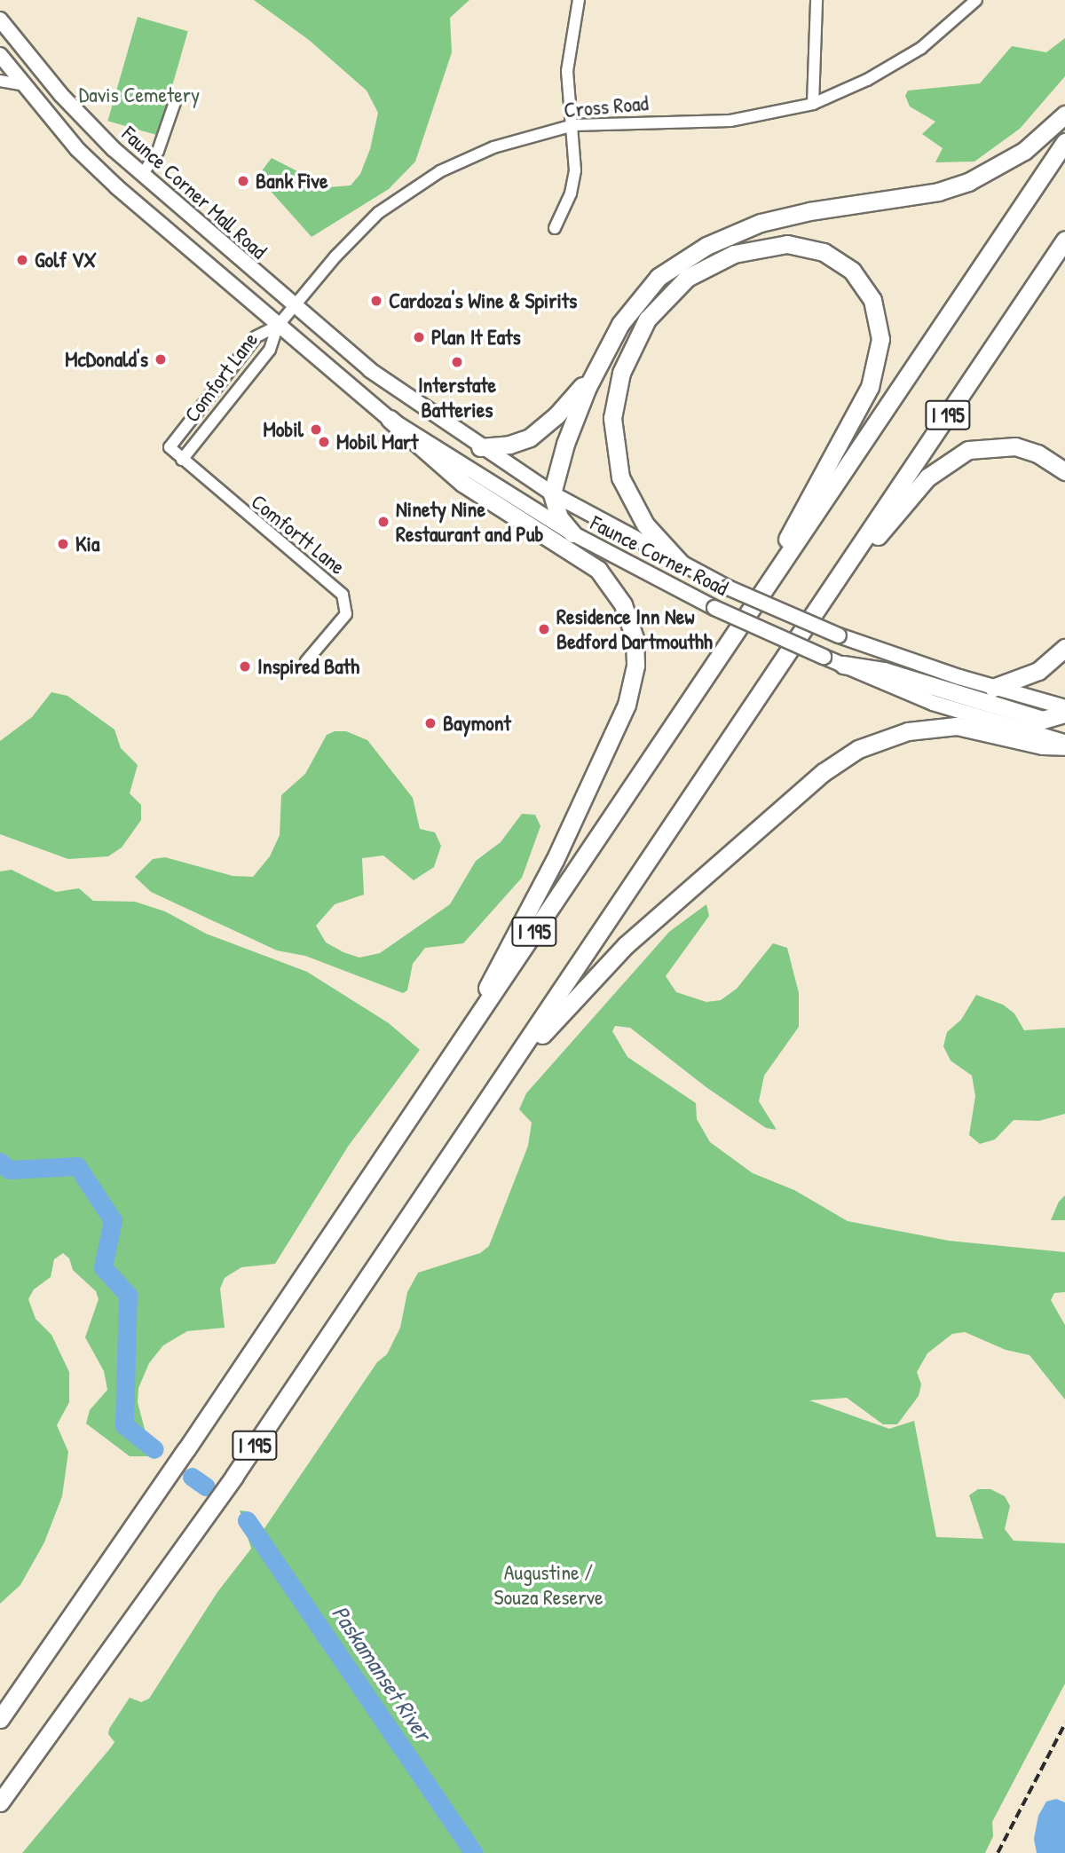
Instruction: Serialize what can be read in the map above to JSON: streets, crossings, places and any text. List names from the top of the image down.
{
  "streets": {
    "highway": ["I 195"],
    "main road": ["Faunce Corner Mall Road", "Faunce Corner Road"],
    "street": ["Cross Road", "Comfort Lane", "Comfortt Lane"]
  },
  "crossings": [
    ["Cross Road", "Faunce Corner Mall Road"],
    ["Cross Road", "Comfort Lane"],
    ["Cross Road", "Faunce Corner Road"],
    ["Faunce Corner Mall Road", "Comfort Lane"],
    ["Faunce Corner Mall Road", "Faunce Corner Road"],
    ["Comfort Lane", "Comfortt Lane"],
    ["Comfort Lane", "Faunce Corner Road"]
  ],
  "water": ["Paskamanset River"],
  "parks": ["Davis Cemetery", "Augustine / Souza Reserve"],
  "places": [
    "Bank Five",
    "Golf VX",
    "Cardoza's Wine & Spirits",
    "Plan It Eats",
    "McDonald's",
    "Interstate Batteries",
    "Mobil",
    "Mobil Mart",
    "Ninety Nine Restaurant and Pub",
    "Kia",
    "Residence Inn New Bedford Dartmouthh",
    "Inspired Bath",
    "Baymont"
  ]
}
